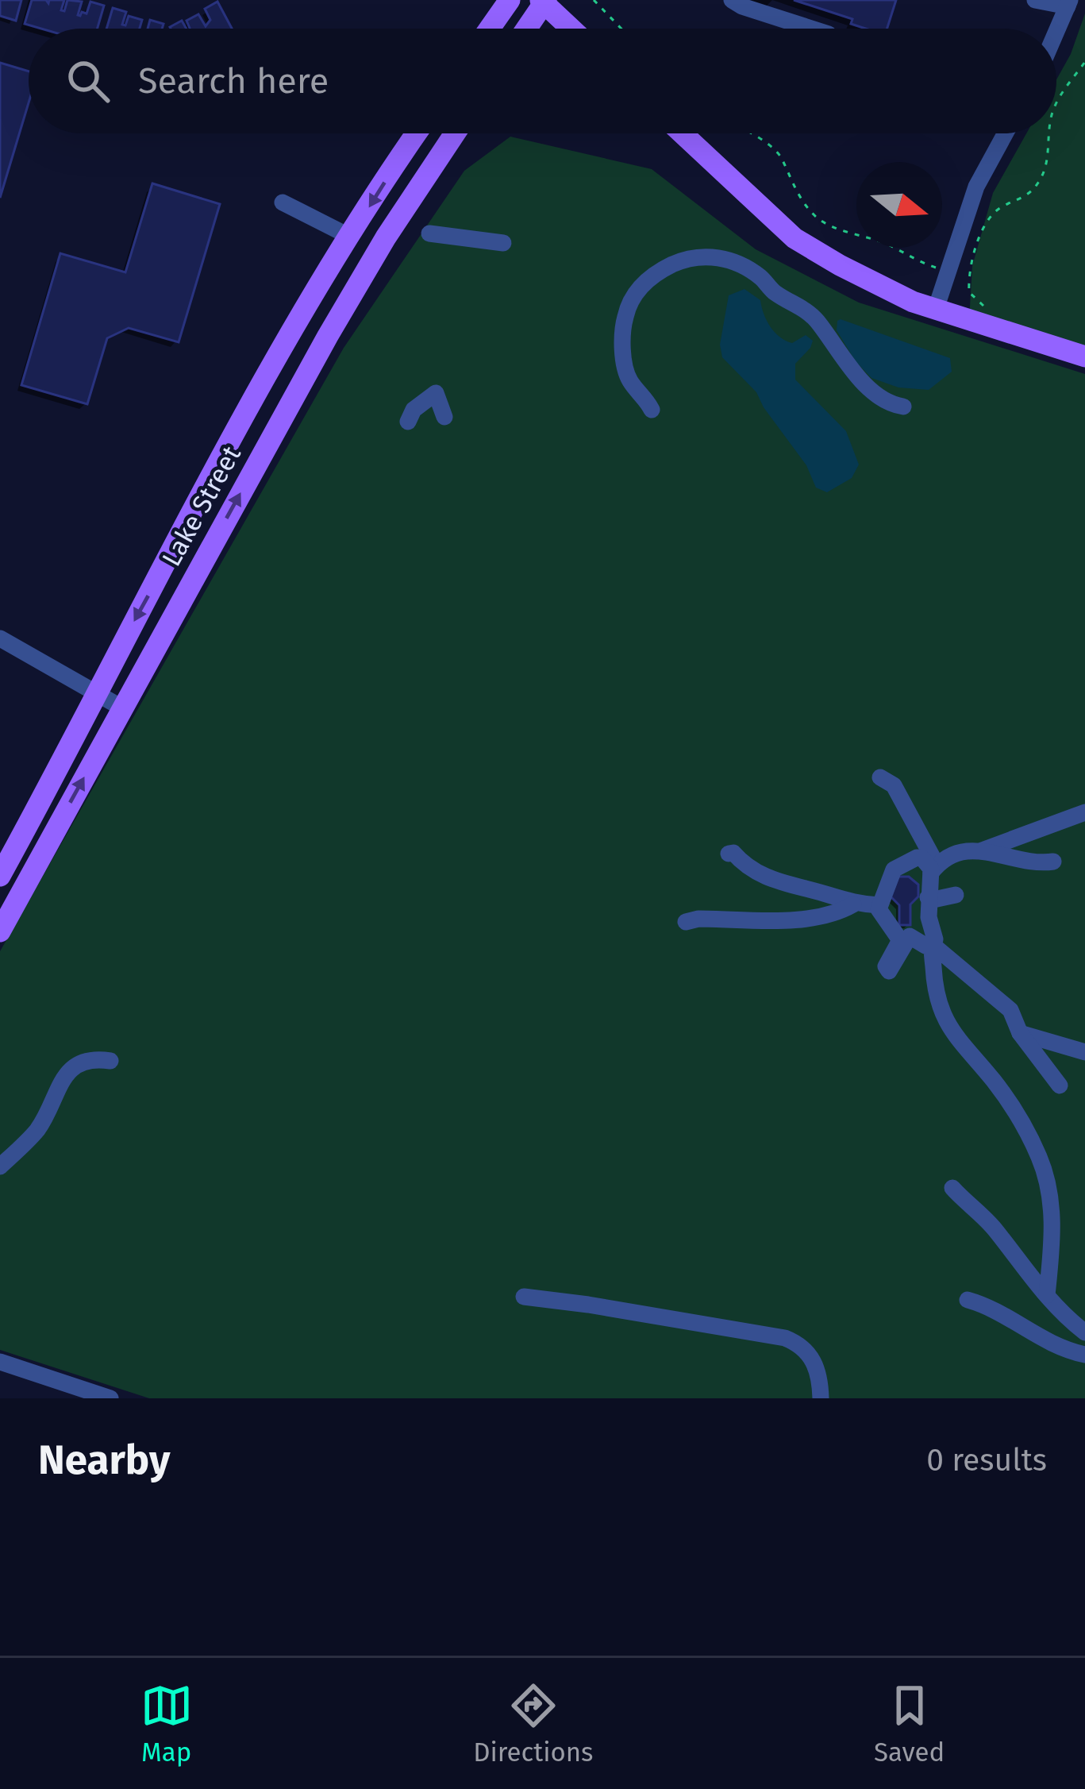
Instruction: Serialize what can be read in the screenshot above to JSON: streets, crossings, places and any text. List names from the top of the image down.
{
  "streets": {
    "main road": ["Lake Street"]
  },
  "north": "right",
  "page": {
    "search": "Search here",
    "heading": ["Nearby", "0 results"],
    "nav": ["Map", "Directions", "Saved"]
  }
}
